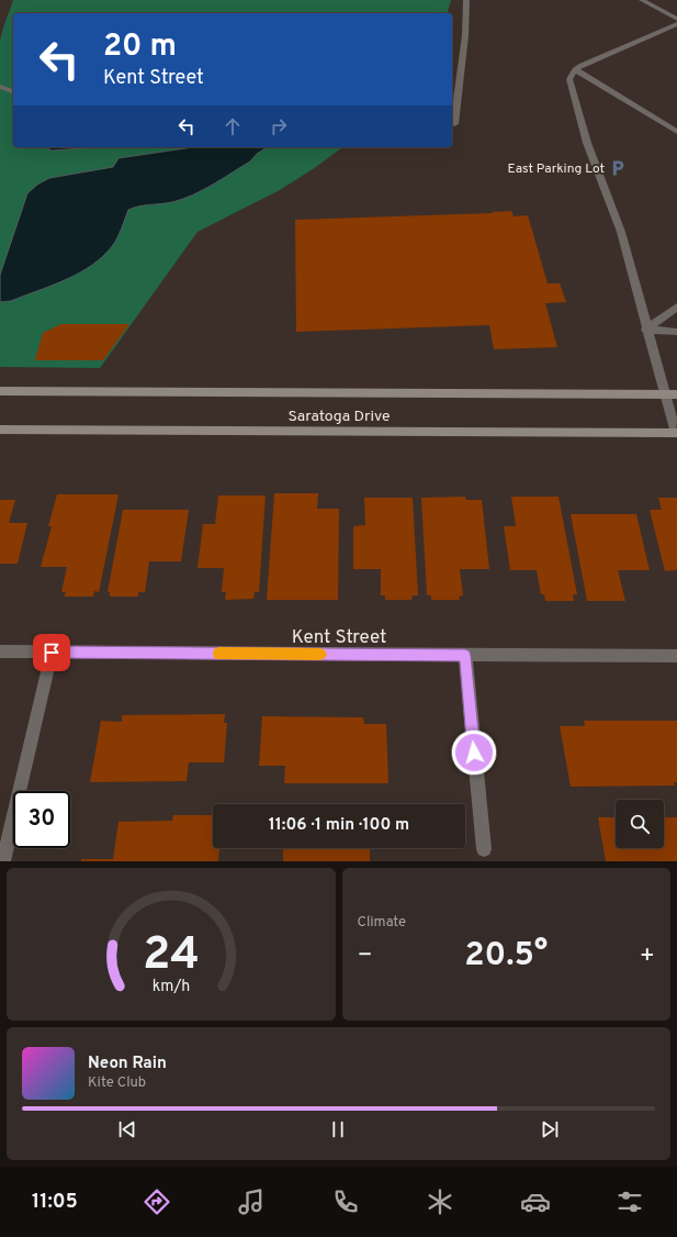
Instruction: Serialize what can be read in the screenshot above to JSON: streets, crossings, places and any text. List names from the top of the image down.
{
  "streets": {
    "main road": ["Saratoga Drive"],
    "street": ["Kent Street"]
  },
  "places": {
    "parking": ["East Parking Lot"]
  },
  "page": {
    "turn": ["20 m", "Kent Street"],
    "limit": "30",
    "trip": "11:06 · 1 min · 100 m",
    "tile": "Climate",
    "heat": ["−", "20.5°", "+"],
    "song": ["Neon Rain", "Kite Club"],
    "tabs": "11:05",
    "gauge": ["24", "km/h"]
  }
}
